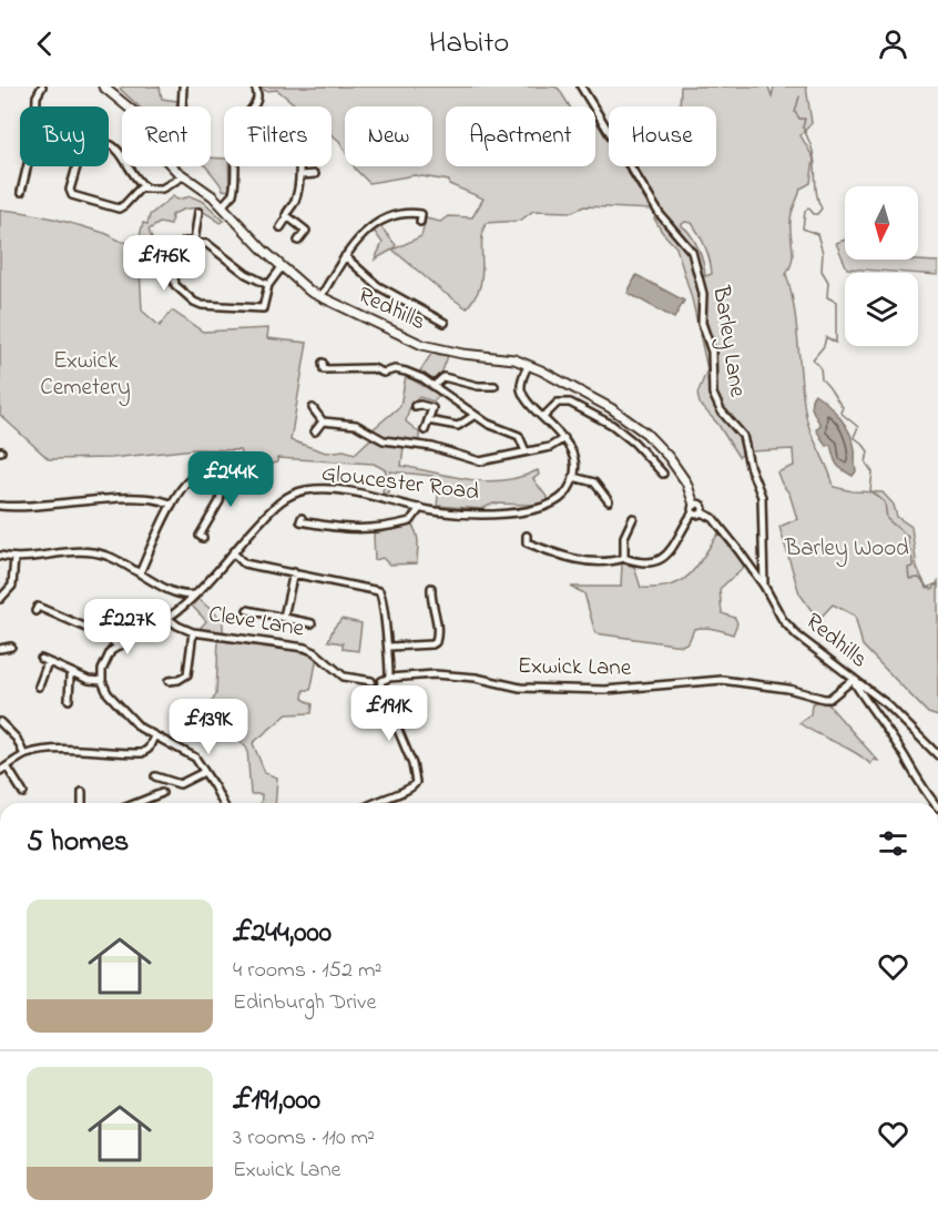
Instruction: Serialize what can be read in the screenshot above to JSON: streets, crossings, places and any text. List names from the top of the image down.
{
  "streets": {
    "street": [
      "Redhills",
      "Barley Lane",
      "Gloucester Road",
      "Cleve Lane",
      "Exwick Lane"
    ]
  },
  "crossings": [
    ["Redhills", "Barley Lane"],
    ["Redhills", "Exwick Lane"],
    ["Gloucester Road", "Cleve Lane"]
  ],
  "parks": ["Exwick Cemetery", "Barley Wood"],
  "north": "bottom",
  "page": {
    "header": "Habito",
    "chip": [
      "Buy",
      "Rent",
      "Filters",
      "New",
      "Apartment",
      "House"
    ],
    "price": [
      "£176K",
      "£244K",
      "£227K",
      "£191K",
      "£139K"
    ],
    "heading": "5 homes",
    "list": [
      {
        "name": "£244,000",
        "note": "4 rooms · 152 m² · Edinburgh Drive"
      },
      {
        "name": "£191,000",
        "note": "3 rooms · 110 m² · Exwick Lane"
      }
    ]
  }
}
